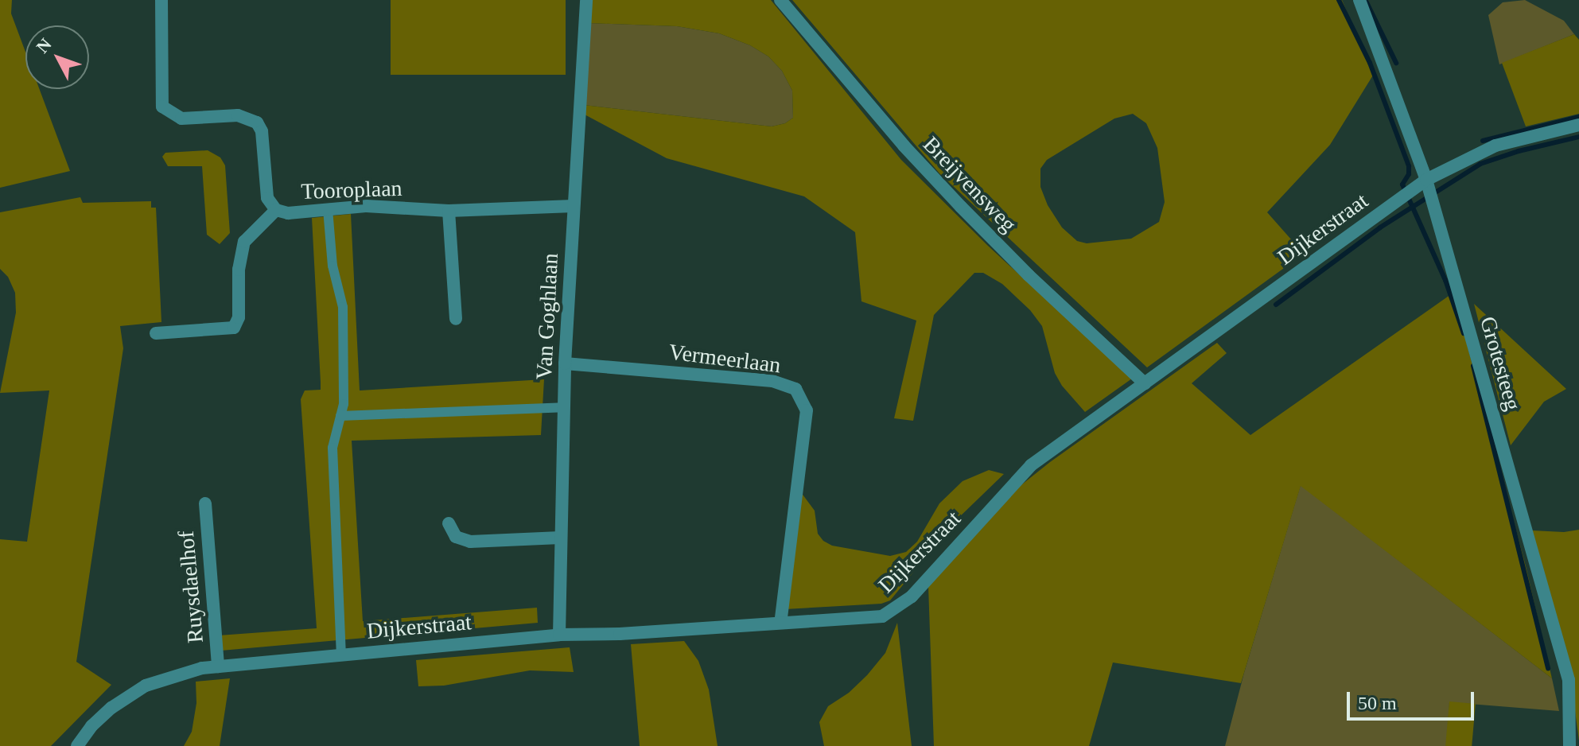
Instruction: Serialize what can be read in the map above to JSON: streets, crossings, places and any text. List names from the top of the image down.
{
  "streets": {
    "street": [
      "Breijvensweg",
      "Tooroplaan",
      "Dijkerstraat",
      "Van Goghlaan",
      "Vermeerlaan",
      "Grotesteeg",
      "Ruysdaelhof"
    ]
  },
  "crossings": [
    ["Breijvensweg", "Dijkerstraat"],
    ["Tooroplaan", "Van Goghlaan"],
    ["Dijkerstraat", "Van Goghlaan"],
    ["Dijkerstraat", "Vermeerlaan"],
    ["Dijkerstraat", "Grotesteeg"],
    ["Dijkerstraat", "Ruysdaelhof"],
    ["Van Goghlaan", "Vermeerlaan"]
  ],
  "scale_bar": "50 m",
  "north": "top left"
}
